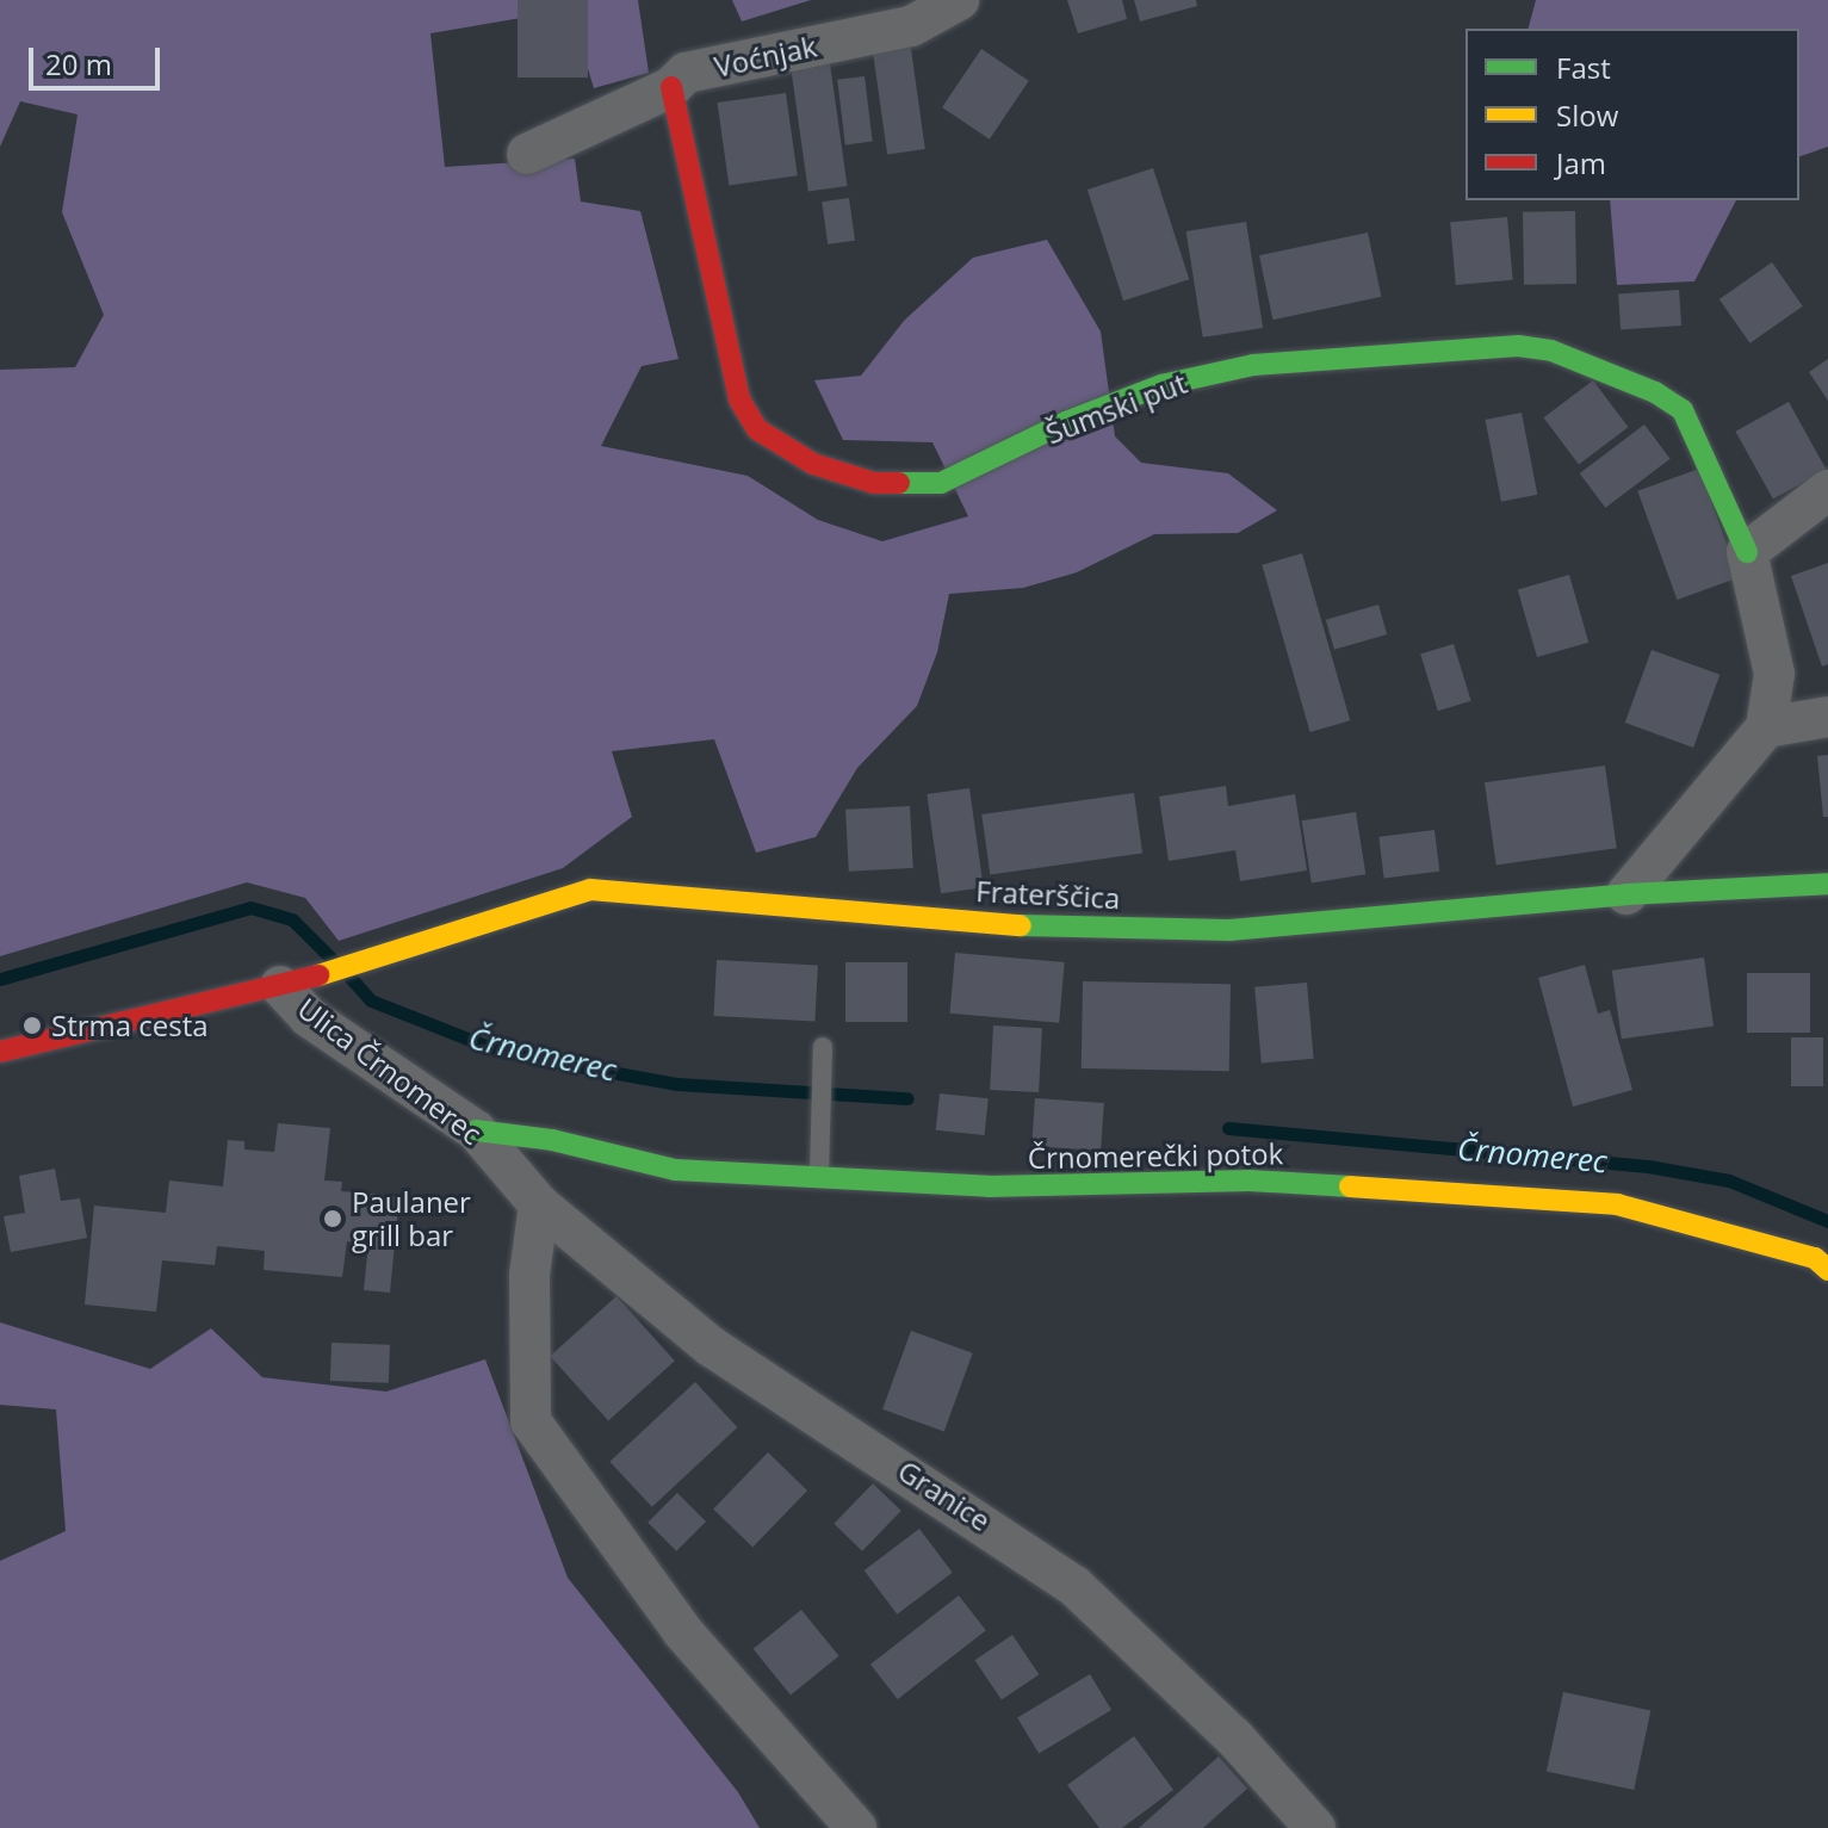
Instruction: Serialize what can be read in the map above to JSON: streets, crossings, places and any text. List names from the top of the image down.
{
  "streets": {
    "street": [
      "Voćnjak",
      "Šumski put",
      "Fraterščica",
      "Ulica Črnomerec",
      "Črnomerečki potok",
      "Granice"
    ]
  },
  "crossings": [
    ["Voćnjak", "Šumski put"],
    ["Fraterščica", "Ulica Črnomerec"],
    ["Ulica Črnomerec", "Črnomerečki potok"],
    ["Ulica Črnomerec", "Granice"]
  ],
  "water": ["Črnomerec"],
  "places": ["Strma cesta", "Paulaner grill bar"],
  "legend": ["Fast", "Slow", "Jam"],
  "scale_bar": "20 m"
}
